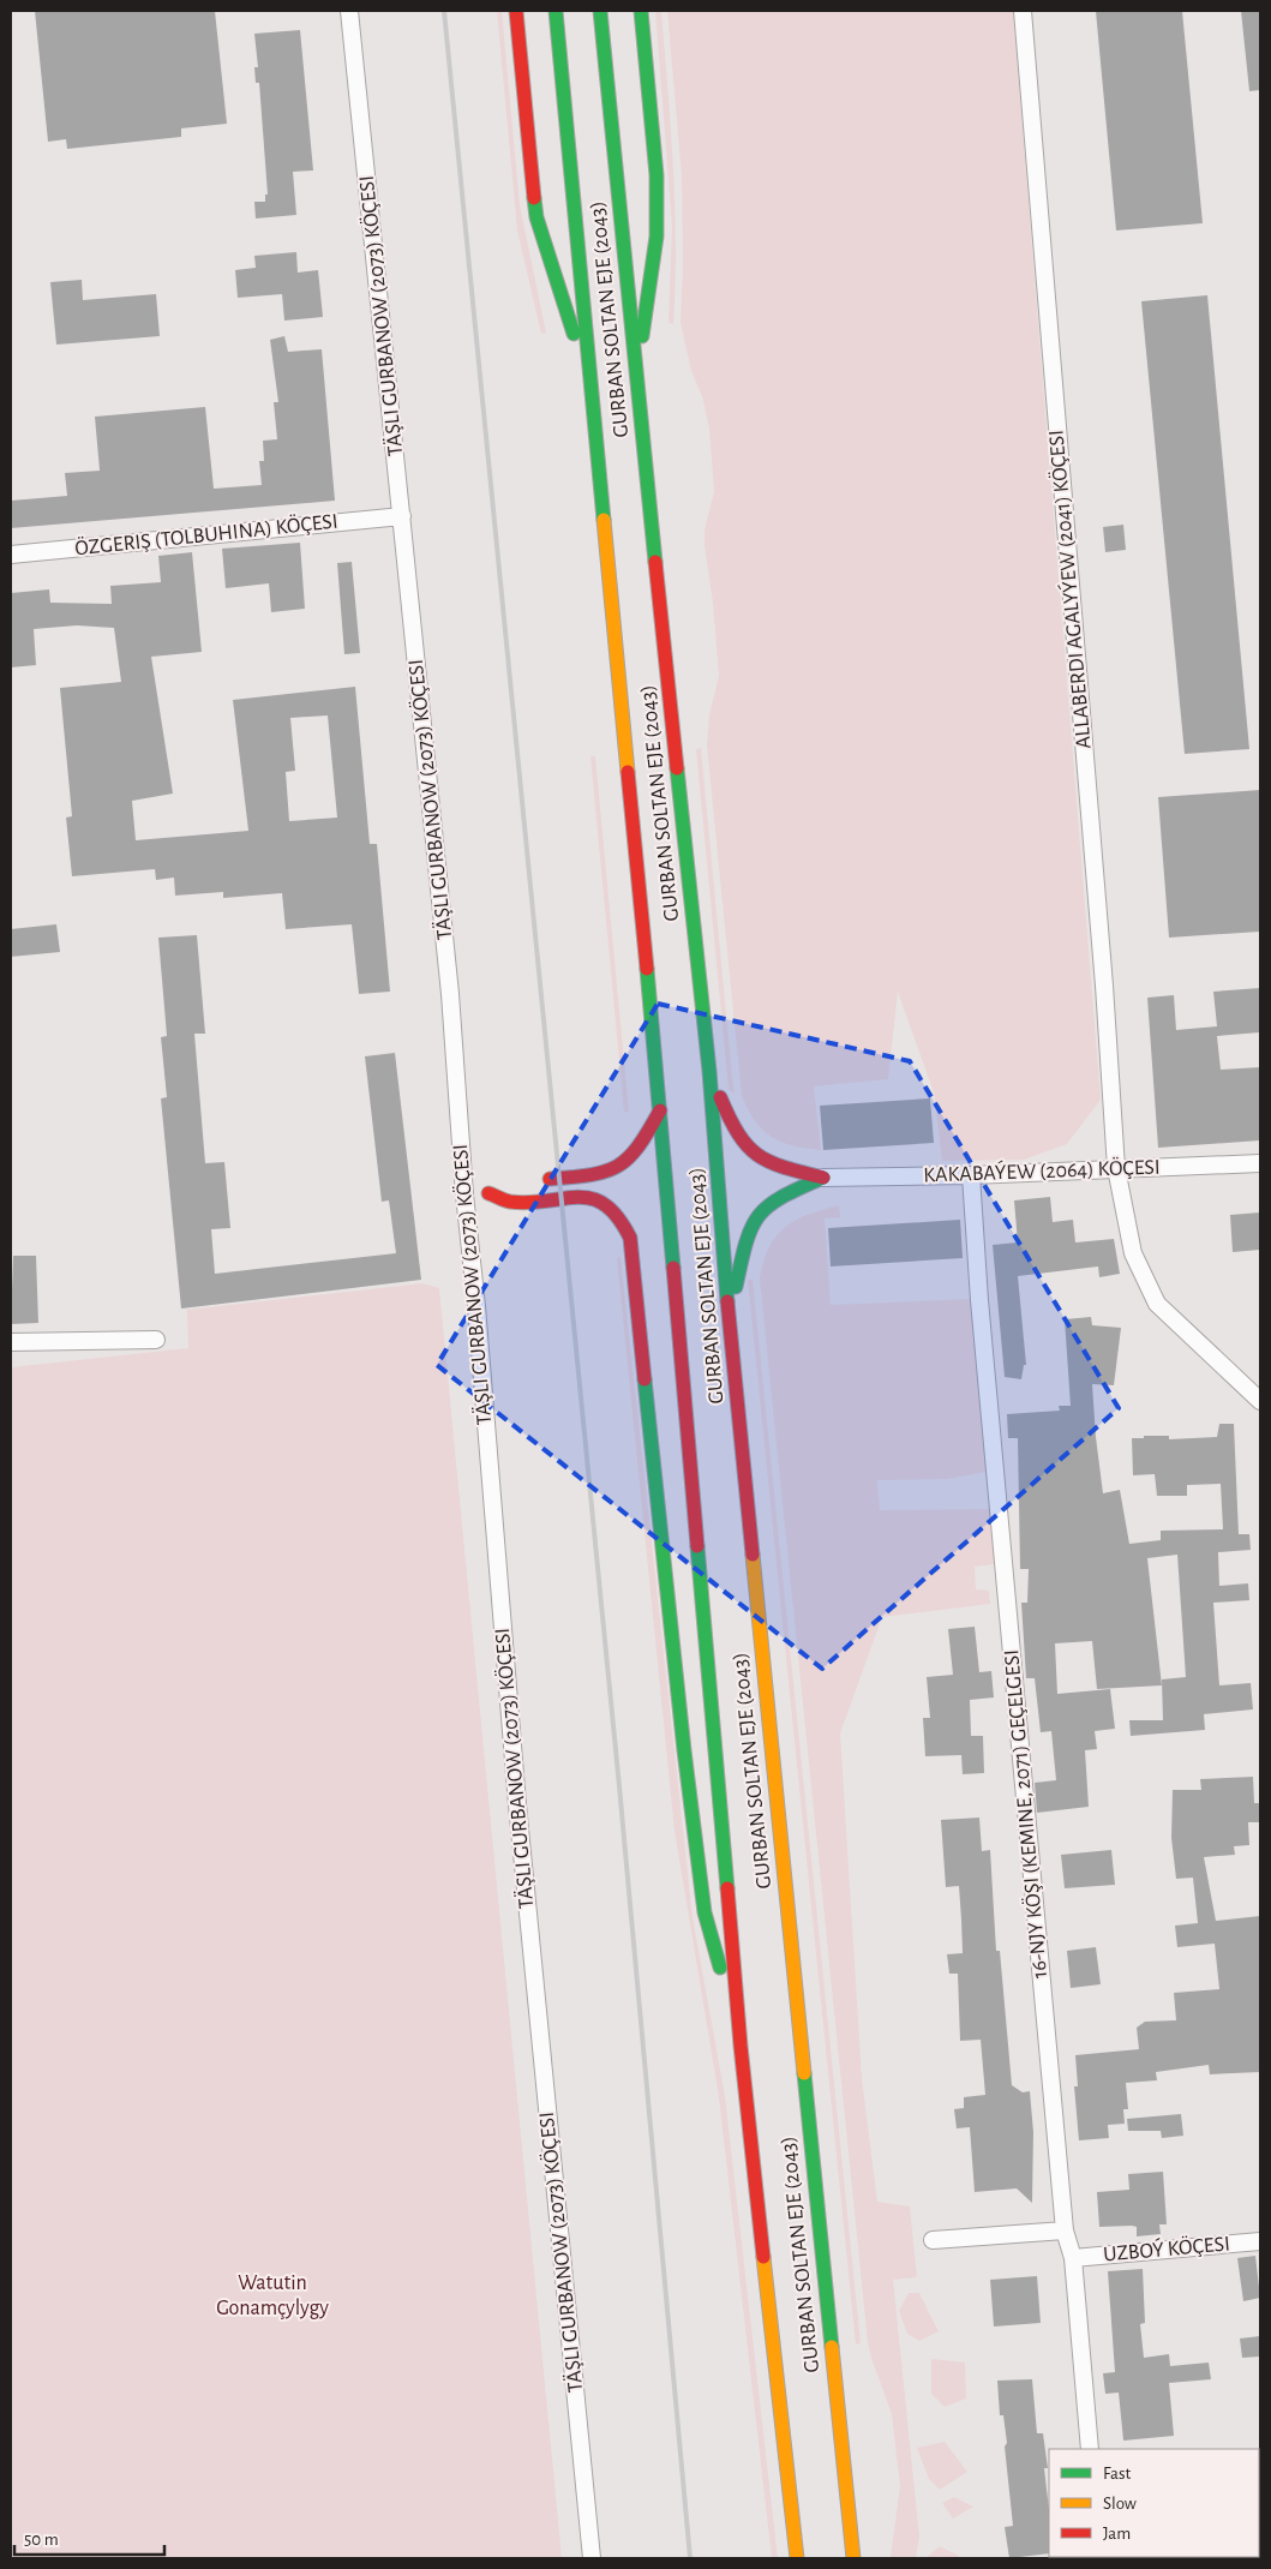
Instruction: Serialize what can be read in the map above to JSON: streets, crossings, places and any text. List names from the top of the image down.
{
  "streets": {
    "highway": ["GURBAN SOLTAN EJE (2043)"],
    "street": [
      "TÄŞLI GURBANOW (2073) KÖÇESI",
      "ÖZGERIŞ (TOLBUHINA) KÖÇESI",
      "ALLABERDI AGALYÝEW (2041) KÖÇESI",
      "KAKABAÝEW (2064) KÖÇESI",
      "16-NJY KÖŞI (KEMINE, 2071) GEÇELGESI",
      "UZBOÝ KÖÇESI"
    ]
  },
  "crossings": [
    ["TÄŞLI GURBANOW (2073) KÖÇESI", "ÖZGERIŞ (TOLBUHINA) KÖÇESI"],
    ["ALLABERDI AGALYÝEW (2041) KÖÇESI", "KAKABAÝEW (2064) KÖÇESI"],
    ["KAKABAÝEW (2064) KÖÇESI", "16-NJY KÖŞI (KEMINE, 2071) GEÇELGESI"],
    ["16-NJY KÖŞI (KEMINE, 2071) GEÇELGESI", "UZBOÝ KÖÇESI"]
  ],
  "parks": ["Watutin Gonamçylygy"],
  "legend": ["Fast", "Slow", "Jam"],
  "scale_bar": "50 m"
}
